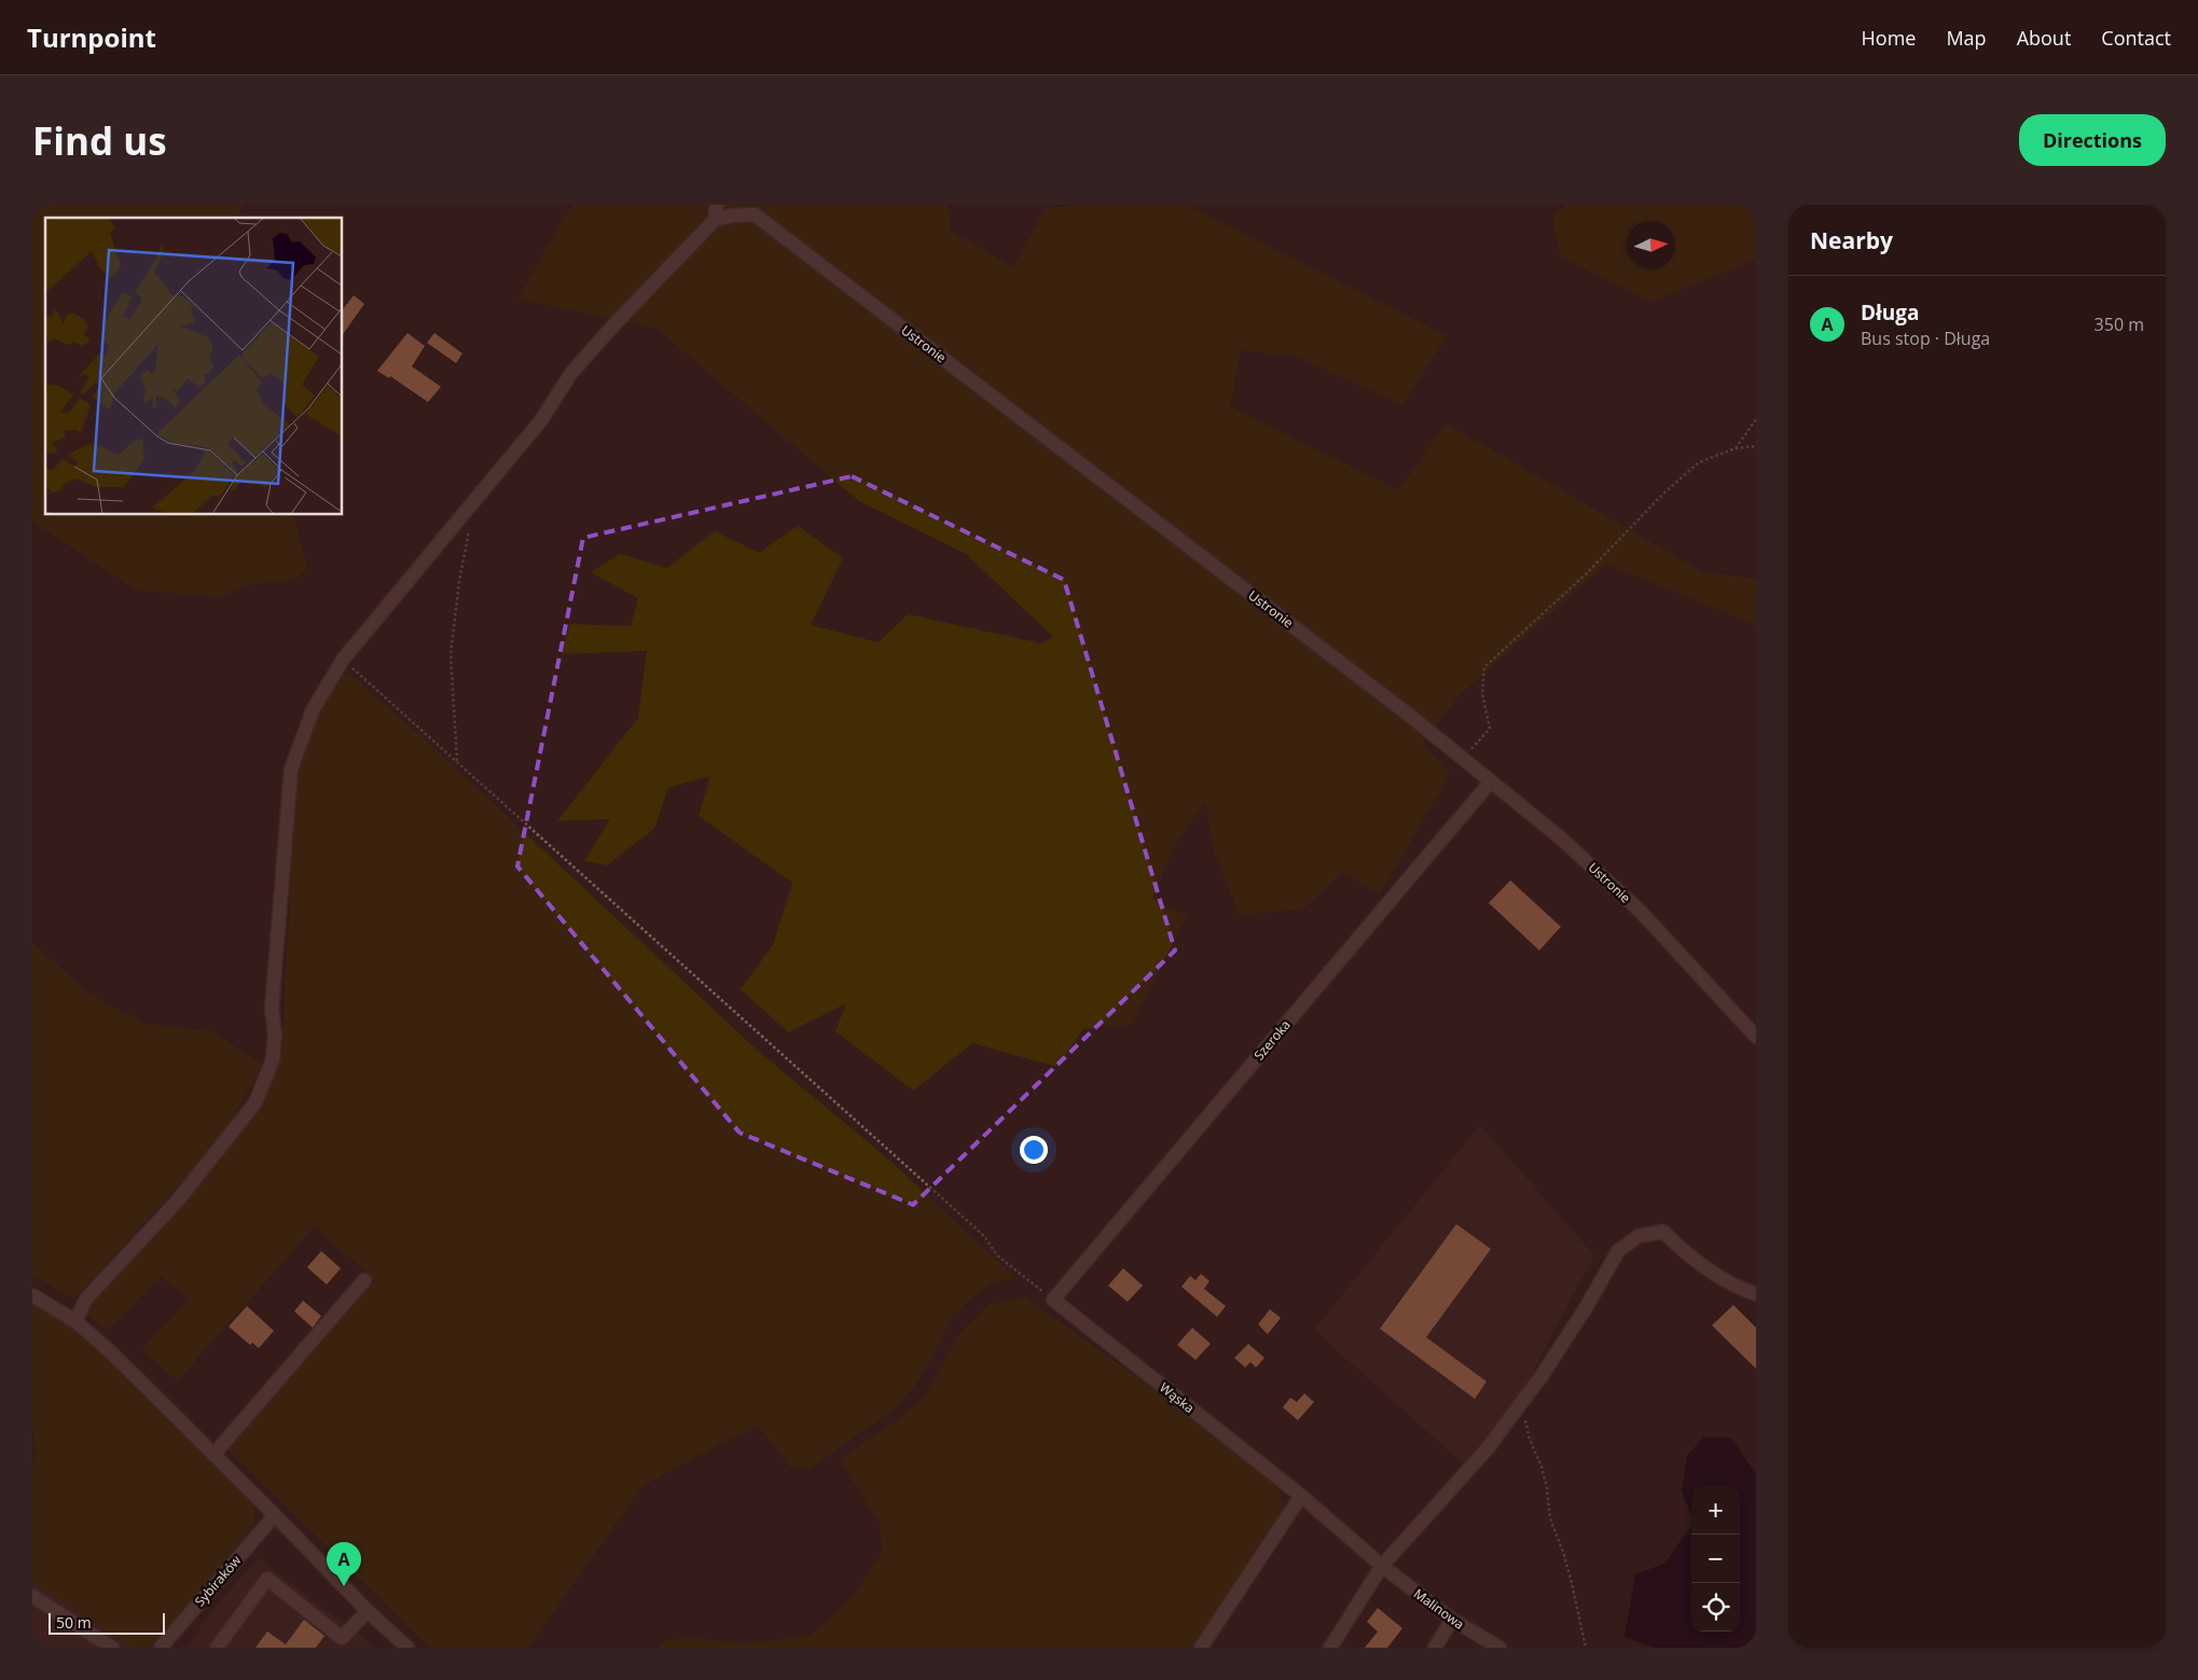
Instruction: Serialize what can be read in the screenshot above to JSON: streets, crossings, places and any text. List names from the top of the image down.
{
  "streets": {
    "street": [
      "Ustronie",
      "Szeroka",
      "Wąska",
      "Sybiraków",
      "Malinowa"
    ]
  },
  "crossings": [
    ["Ustronie", "Szeroka"],
    ["Szeroka", "Wąska"],
    ["Wąska", "Malinowa"]
  ],
  "scale_bar": "50 m",
  "north": "right",
  "page": {
    "header": "Turnpoint",
    "nav": [
      "Home",
      "Map",
      "About",
      "Contact"
    ],
    "buttons": "Directions",
    "title": "Find us",
    "heading": "Nearby",
    "list": [
      {
        "mark": "A",
        "name": "Długa",
        "note": "Bus stop · Długa",
        "value": "350 m"
      }
    ],
    "map_buttons": ["+", "−"],
    "pins": "A",
    "scale": "50 m"
  }
}
